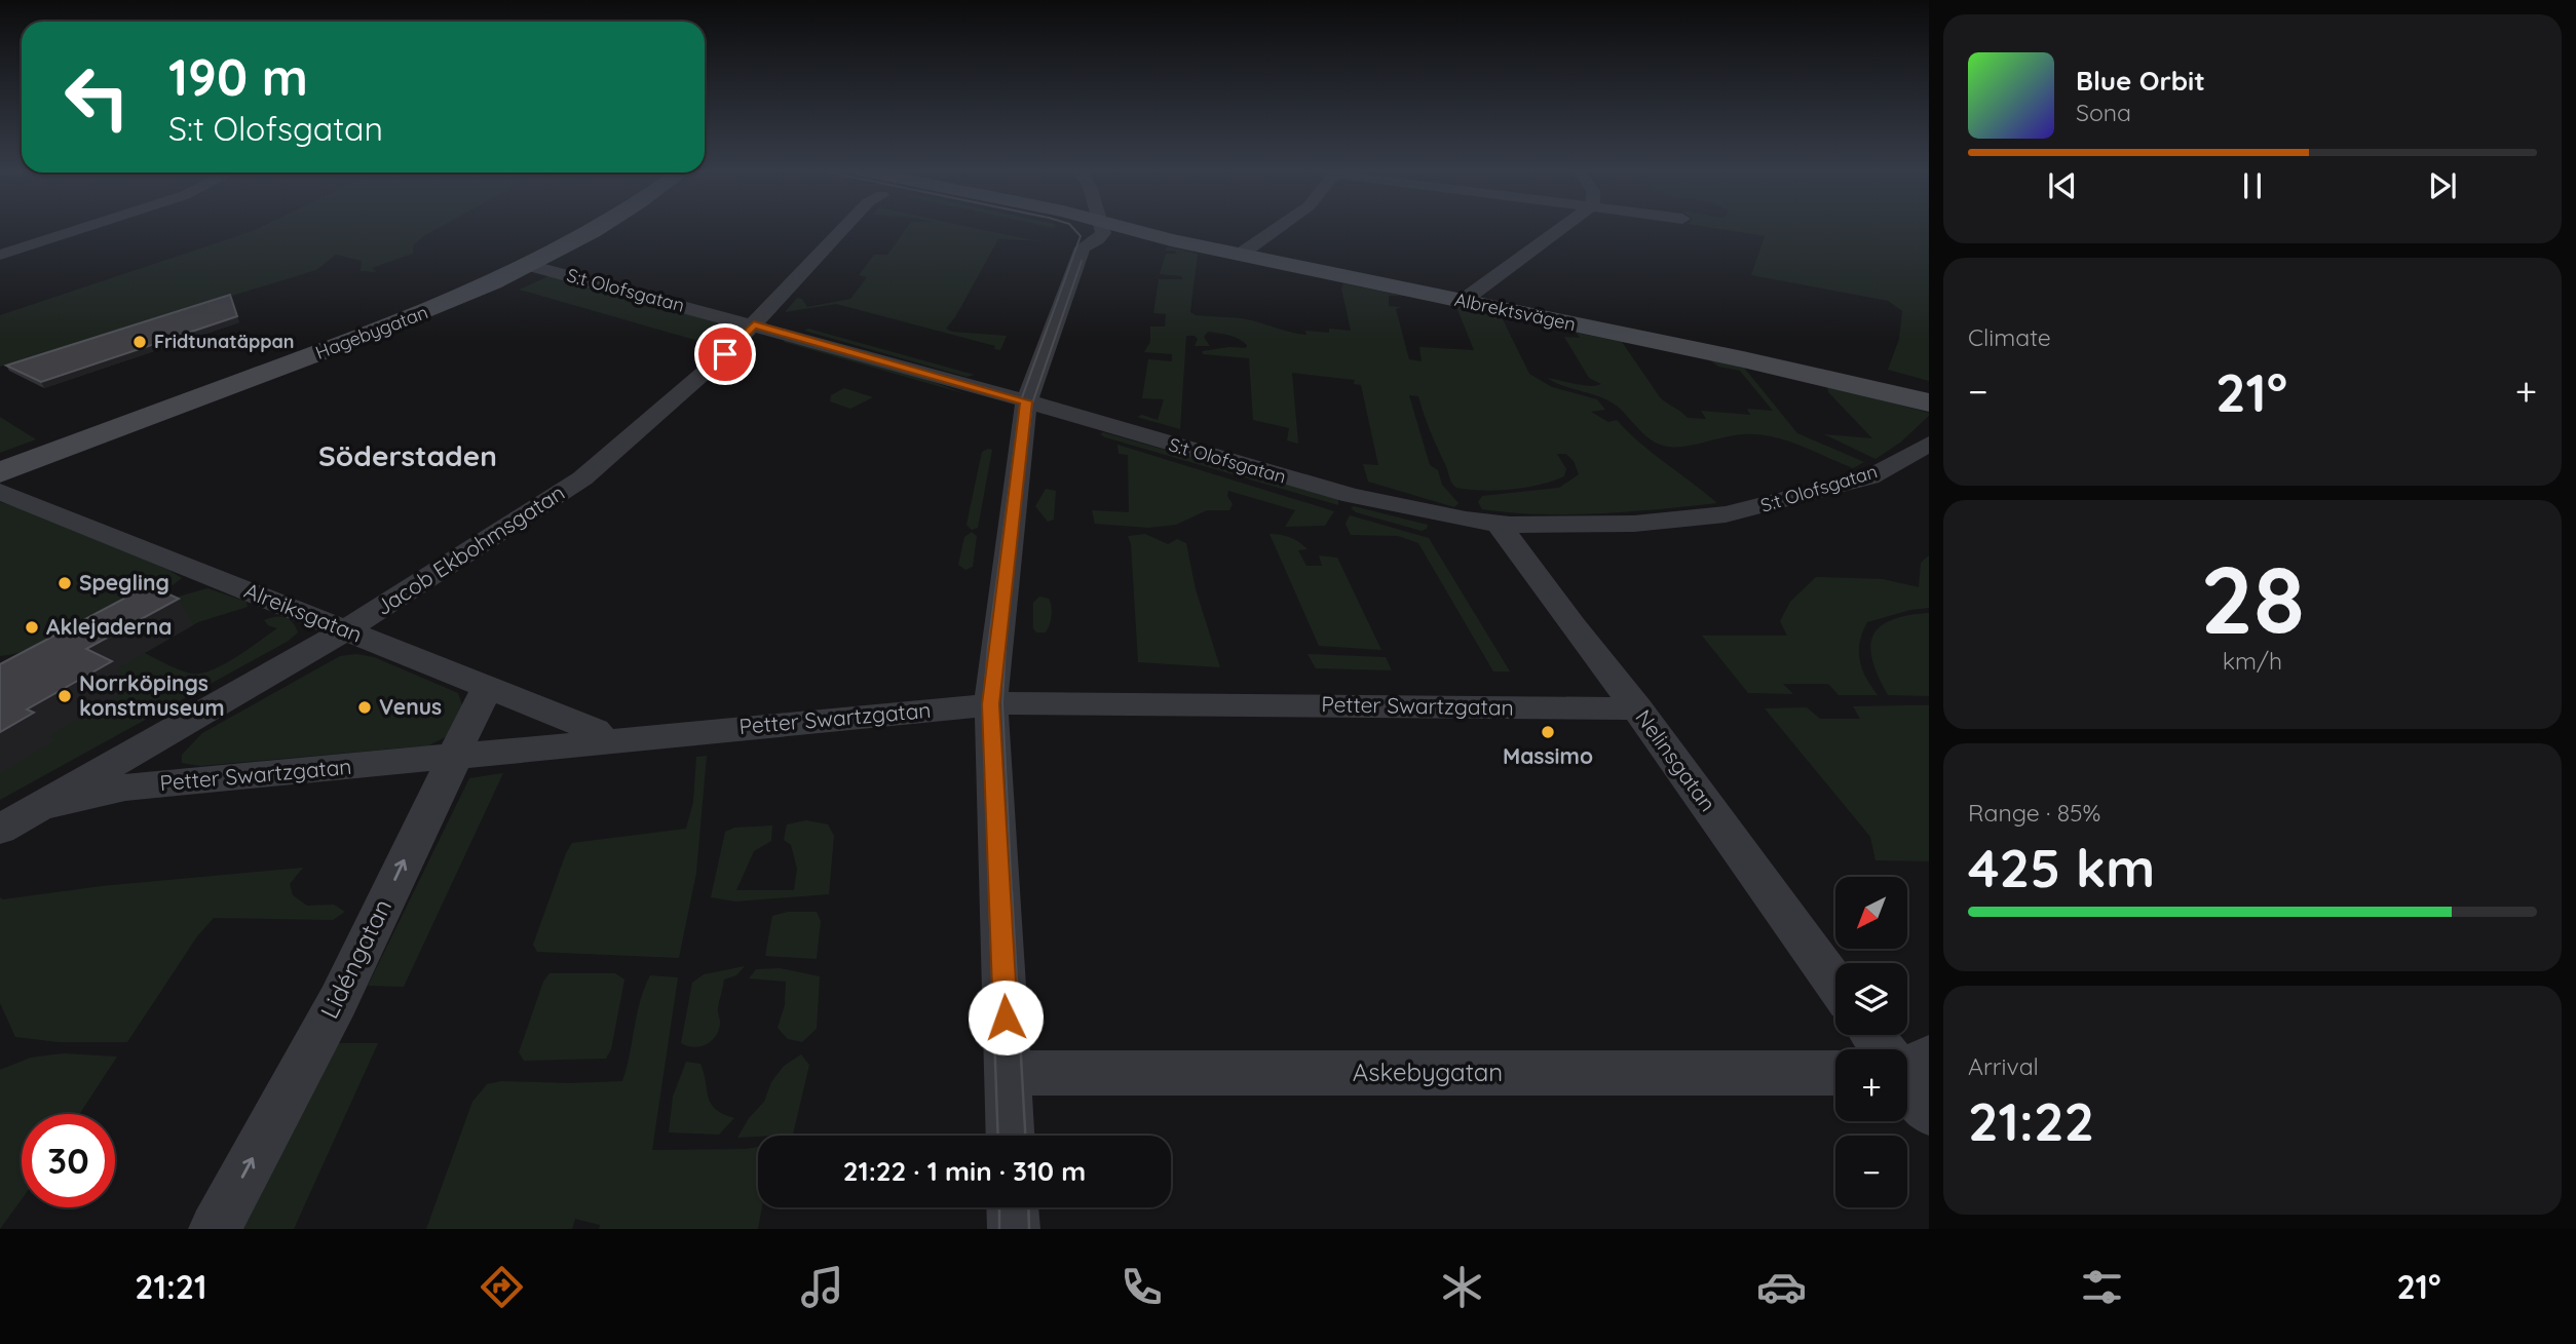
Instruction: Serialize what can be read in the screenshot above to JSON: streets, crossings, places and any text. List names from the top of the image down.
{
  "streets": {
    "main road": ["Albrektsvägen", "Hagebygatan"],
    "street": [
      "S:t Olofsgatan",
      "Jacob Ekbohmsgatan",
      "Alreiksgatan",
      "Petter Swartzgatan",
      "Nelinsgatan",
      "Lidéngatan",
      "Askebygatan"
    ]
  },
  "crossings": [
    ["S:t Olofsgatan", "Hagebygatan"],
    ["S:t Olofsgatan", "Jacob Ekbohmsgatan"],
    ["S:t Olofsgatan", "Nelinsgatan"],
    ["Jacob Ekbohmsgatan", "Alreiksgatan"],
    ["Jacob Ekbohmsgatan", "Petter Swartzgatan"],
    ["Alreiksgatan", "Petter Swartzgatan"],
    ["Alreiksgatan", "Lidéngatan"],
    ["Petter Swartzgatan", "Nelinsgatan"],
    ["Petter Swartzgatan", "Lidéngatan"]
  ],
  "one_way": ["Lidéngatan"],
  "districts": ["Söderstaden"],
  "places": [
    "Fridtunatäppan",
    "Spegling",
    "Aklejaderna",
    "Norrköpings konstmuseum",
    "Venus",
    "Massimo"
  ],
  "north": "bottom left",
  "page": {
    "turn": ["190 m", "S:t Olofsgatan"],
    "song": ["Blue Orbit", "Sona"],
    "tile": [
      "Climate",
      ["28", "km/h"],
      ["Range · 85%", "425 km"],
      ["Arrival", "21:22"]
    ],
    "heat": ["−", "21°", "+"],
    "map_buttons": ["+", "−"],
    "limit": "30",
    "trip": "21:22 · 1 min · 310 m",
    "tabs": ["21:21", "21°"]
  }
}
